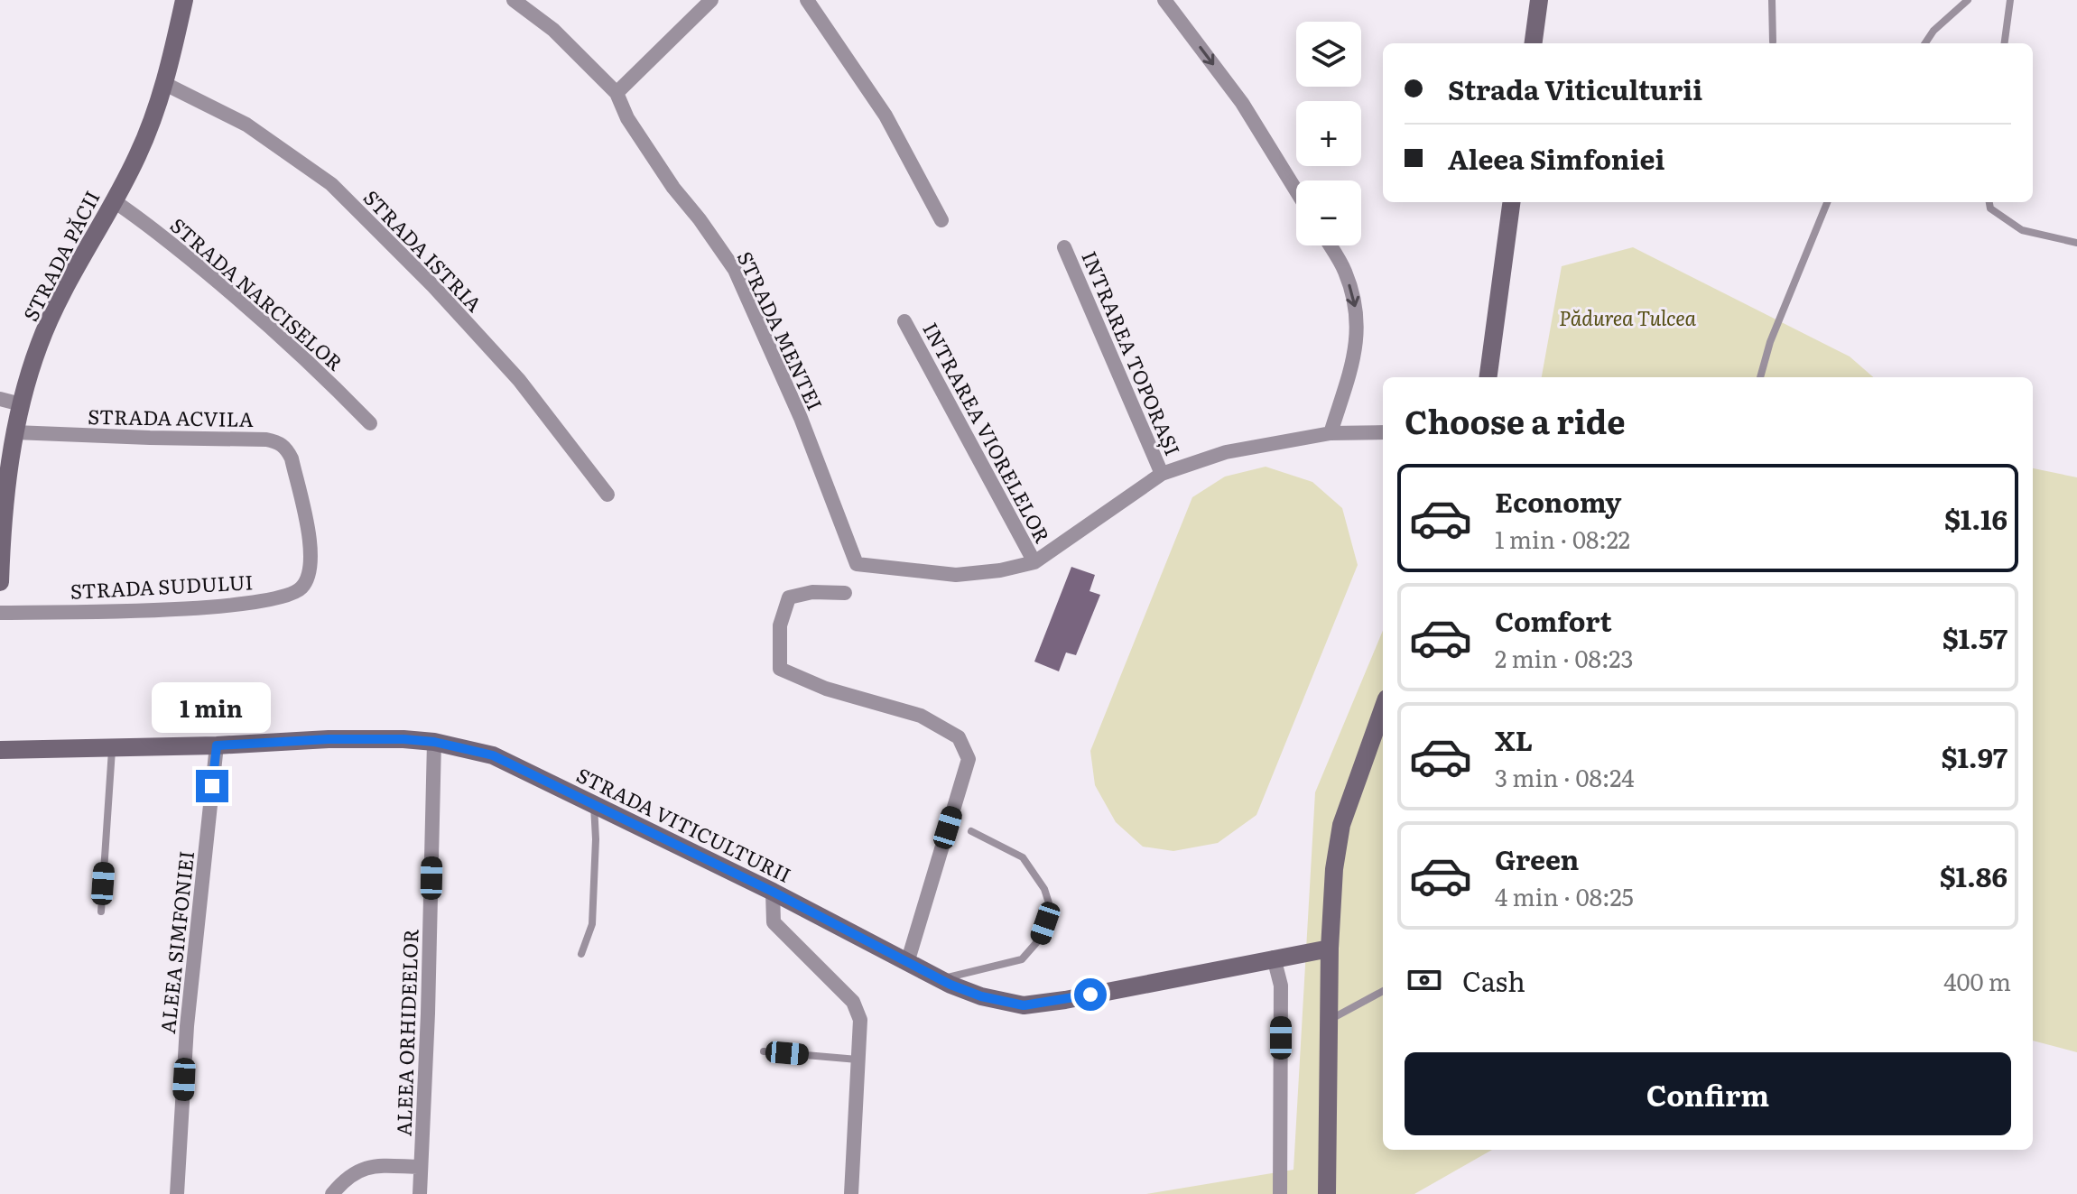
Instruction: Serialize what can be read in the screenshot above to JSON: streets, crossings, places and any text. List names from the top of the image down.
{
  "streets": {
    "main road": ["STRADA PĂCII", "STRADA VITICULTURII"],
    "street": [
      "STRADA ISTRIA",
      "STRADA NARCISELOR",
      "STRADA MENTEI",
      "INTRAREA TOPORAȘI",
      "STRADA ACVILA",
      "INTRAREA VIORELELOR",
      "STRADA SUDULUI",
      "ALEEA SIMFONIEI",
      "ALEEA ORHIDEELOR"
    ]
  },
  "crossings": [
    ["STRADA ISTRIA", "STRADA PĂCII"],
    ["STRADA PĂCII", "STRADA NARCISELOR"],
    ["STRADA PĂCII", "STRADA ACVILA"],
    ["STRADA MENTEI", "INTRAREA VIORELELOR"],
    ["STRADA ACVILA", "STRADA SUDULUI"],
    ["STRADA VITICULTURII", "ALEEA SIMFONIEI"],
    ["STRADA VITICULTURII", "ALEEA ORHIDEELOR"]
  ],
  "parks": ["Pădurea Tulcea"],
  "page": {
    "map_buttons": ["+", "−"],
    "banner": ["Strada Viticulturii", "Aleea Simfoniei"],
    "heading": "Choose a ride",
    "list": [
      {
        "name": "Economy",
        "note": "1 min · 08:22",
        "value": "$1.16"
      },
      {
        "name": "Comfort",
        "note": "2 min · 08:23",
        "value": "$1.57"
      },
      {
        "name": "XL",
        "note": "3 min · 08:24",
        "value": "$1.97"
      },
      {
        "name": "Green",
        "note": "4 min · 08:25",
        "value": "$1.86"
      }
    ],
    "bubble": "1 min",
    "pay": ["Cash", "400 m"],
    "buttons": "Confirm"
  }
}
